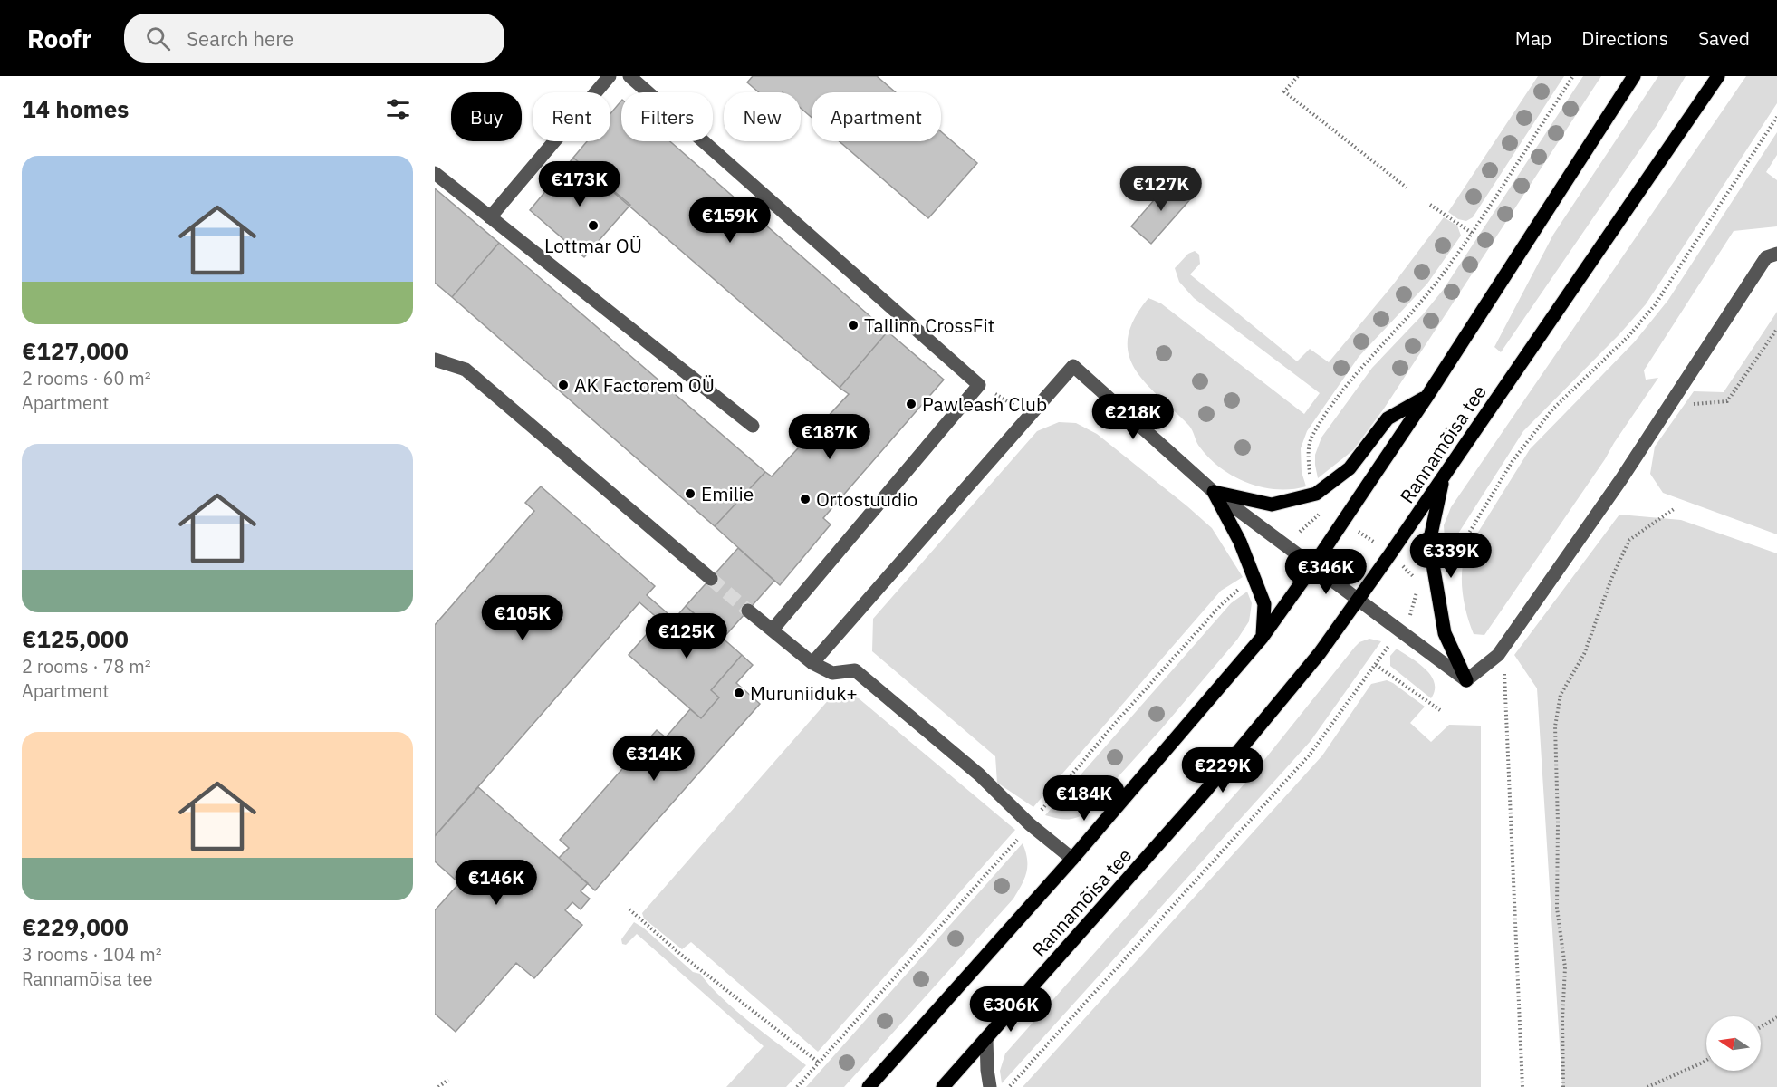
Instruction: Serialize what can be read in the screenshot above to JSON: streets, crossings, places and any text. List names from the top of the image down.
{
  "streets": {
    "main road": ["Rannamõisa tee"]
  },
  "places": [
    "Lottmar OÜ",
    "Tallinn CrossFit",
    "AK Factorem OÜ",
    "Pawleash Club",
    "Emilie",
    "Ortostuudio",
    "Muruniiduk+"
  ],
  "north": "left",
  "page": {
    "header": "Roofr",
    "search": "Search here",
    "nav": ["Map", "Directions", "Saved"],
    "heading": "14 homes",
    "chip": [
      "Buy",
      "Rent",
      "Filters",
      "New",
      "Apartment"
    ],
    "list": [
      {
        "name": "€127,000",
        "note": "2 rooms · 60 m² · Apartment"
      },
      {
        "name": "€125,000",
        "note": "2 rooms · 78 m² · Apartment"
      },
      {
        "name": "€229,000",
        "note": "3 rooms · 104 m² · Rannamõisa tee"
      }
    ],
    "price": [
      "€173K",
      "€127K",
      "€159K",
      "€218K",
      "€187K",
      "€339K",
      "€346K",
      "€105K",
      "€125K",
      "€314K",
      "€229K",
      "€184K",
      "€146K",
      "€306K"
    ]
  }
}
